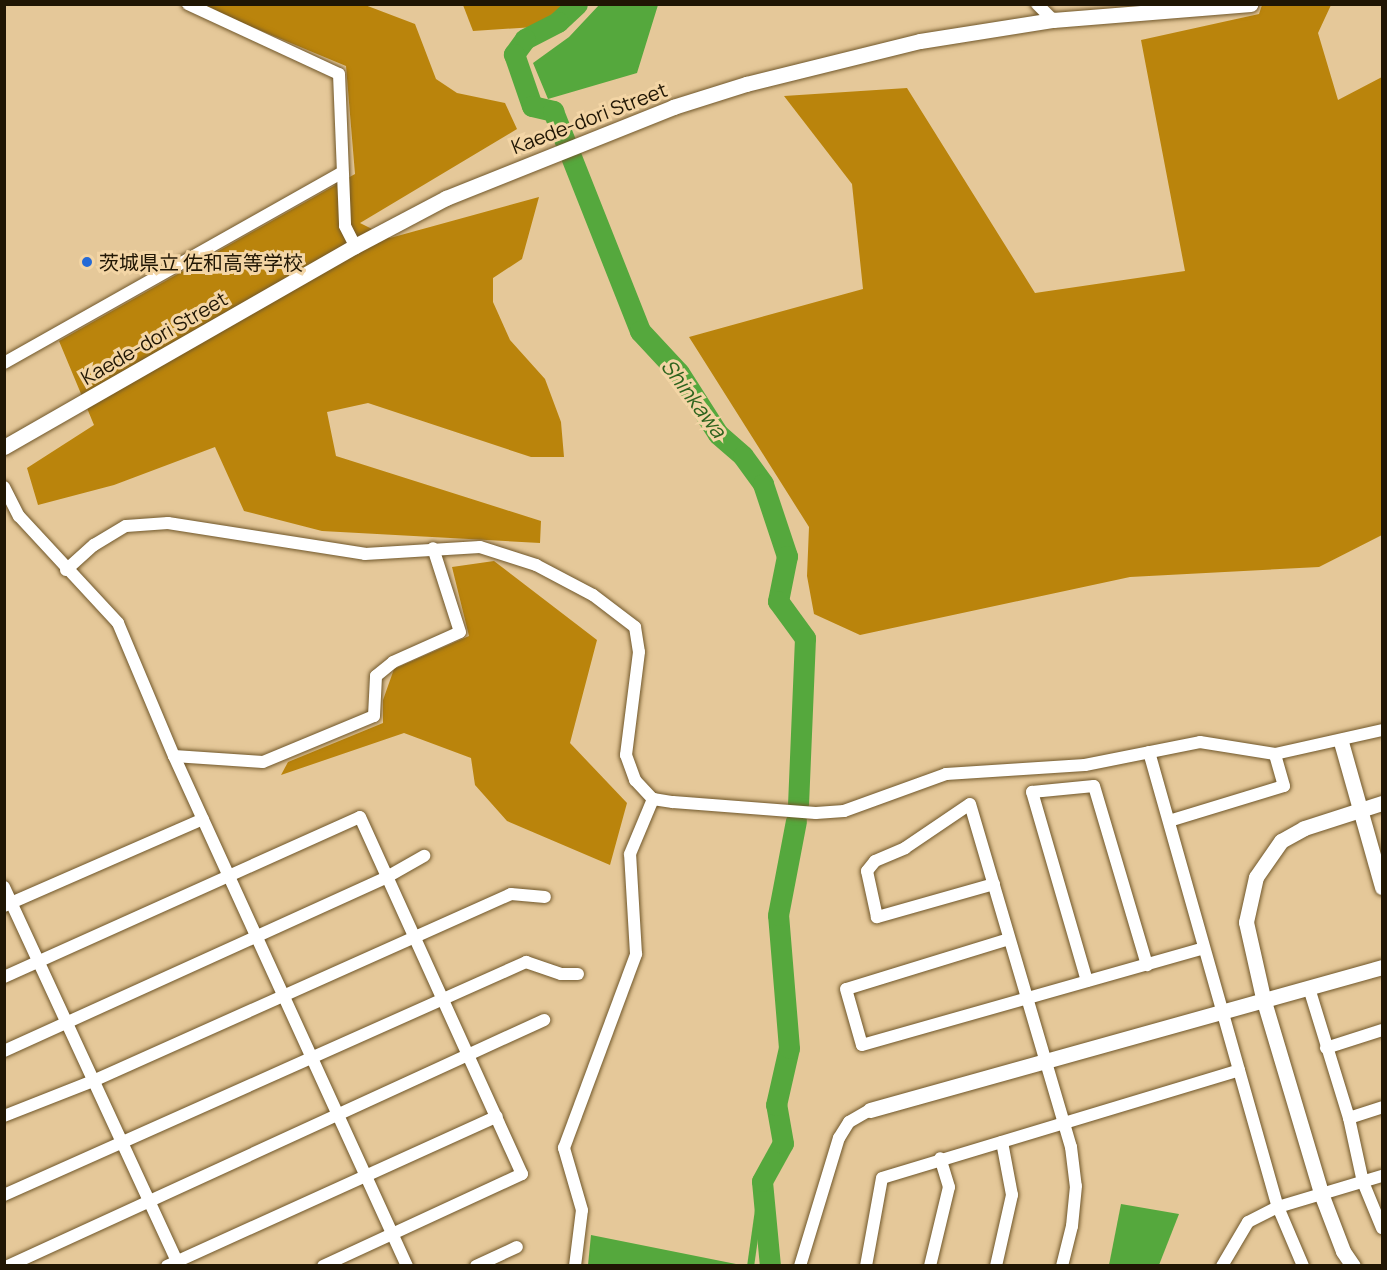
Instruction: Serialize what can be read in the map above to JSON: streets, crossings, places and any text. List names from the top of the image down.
{
  "streets": {
    "street": ["Kaede-dori Street"]
  },
  "water": ["Shinkawa"],
  "places": ["茨城県立 佐和高等学校"]
}
